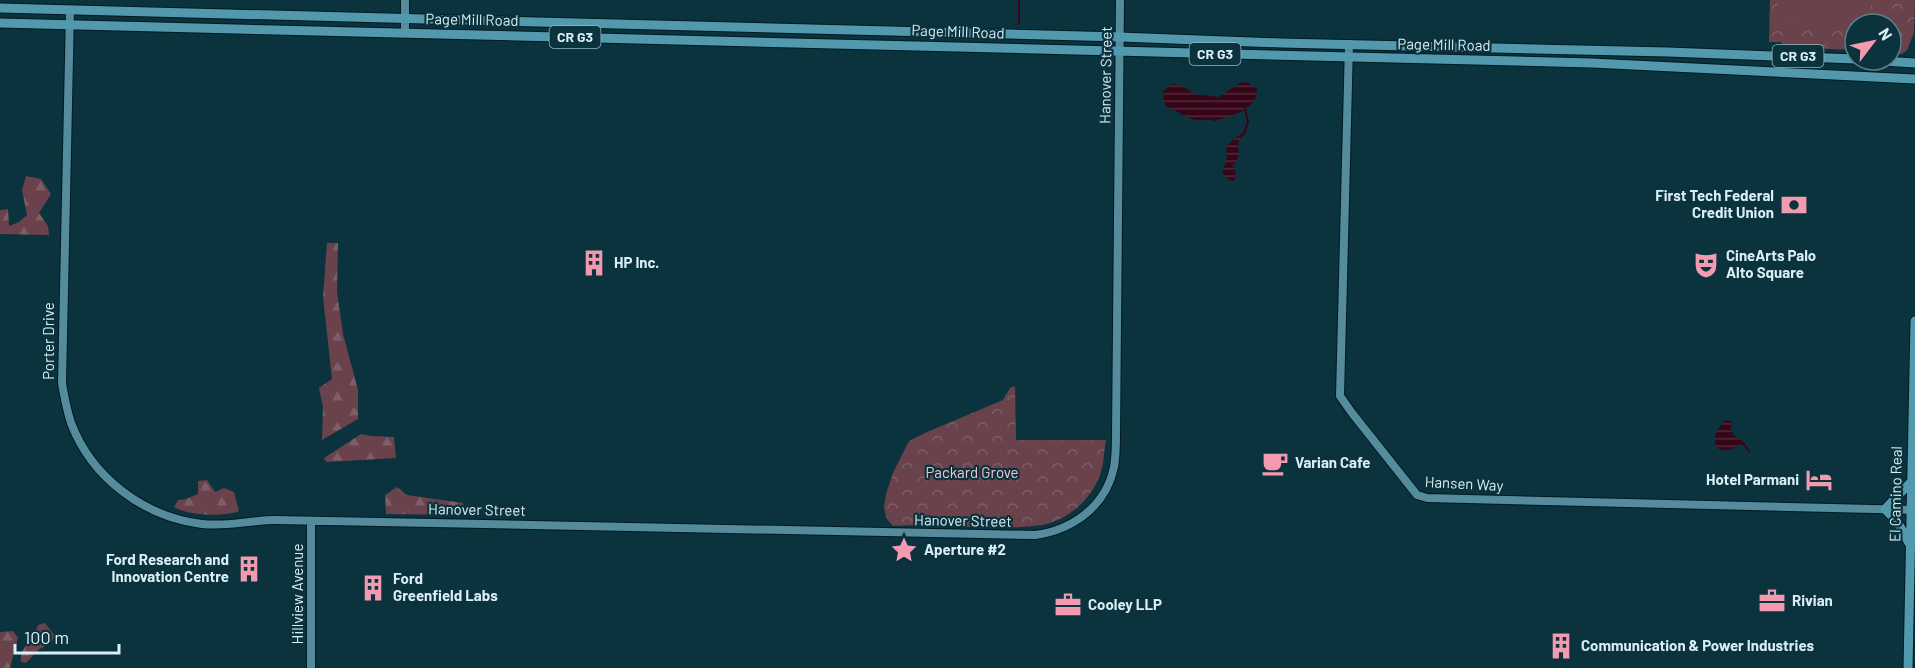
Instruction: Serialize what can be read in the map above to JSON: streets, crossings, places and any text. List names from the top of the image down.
{
  "streets": {
    "main road": ["Page Mill Road", "CR G3", "El Camino Real"],
    "street": [
      "Hanover Street",
      "Porter Drive",
      "Hansen Way",
      "Hillview Avenue"
    ]
  },
  "crossings": [
    ["Page Mill Road", "Hanover Street"],
    ["Page Mill Road", "Porter Drive"],
    ["Page Mill Road", "Hansen Way"],
    ["Hanover Street", "Porter Drive"],
    ["Hanover Street", "Hillview Avenue"],
    ["Porter Drive", "Hillview Avenue"],
    ["Hansen Way", "El Camino Real"]
  ],
  "parks": ["Packard Grove"],
  "places": {
    "bank": ["First Tech Federal Credit Union"],
    "building": [
      "HP Inc.",
      "Ford Research and Innovation Centre",
      "Ford Greenfield Labs",
      "Communication & Power Industries"
    ],
    "theatre": ["CineArts Palo Alto Square"],
    "cafe": ["Varian Cafe"],
    "hotel": ["Hotel Parmani"],
    "place": ["Aperture #2"],
    "office": ["Rivian", "Cooley LLP"]
  },
  "scale_bar": "100 m",
  "north": "top right"
}
